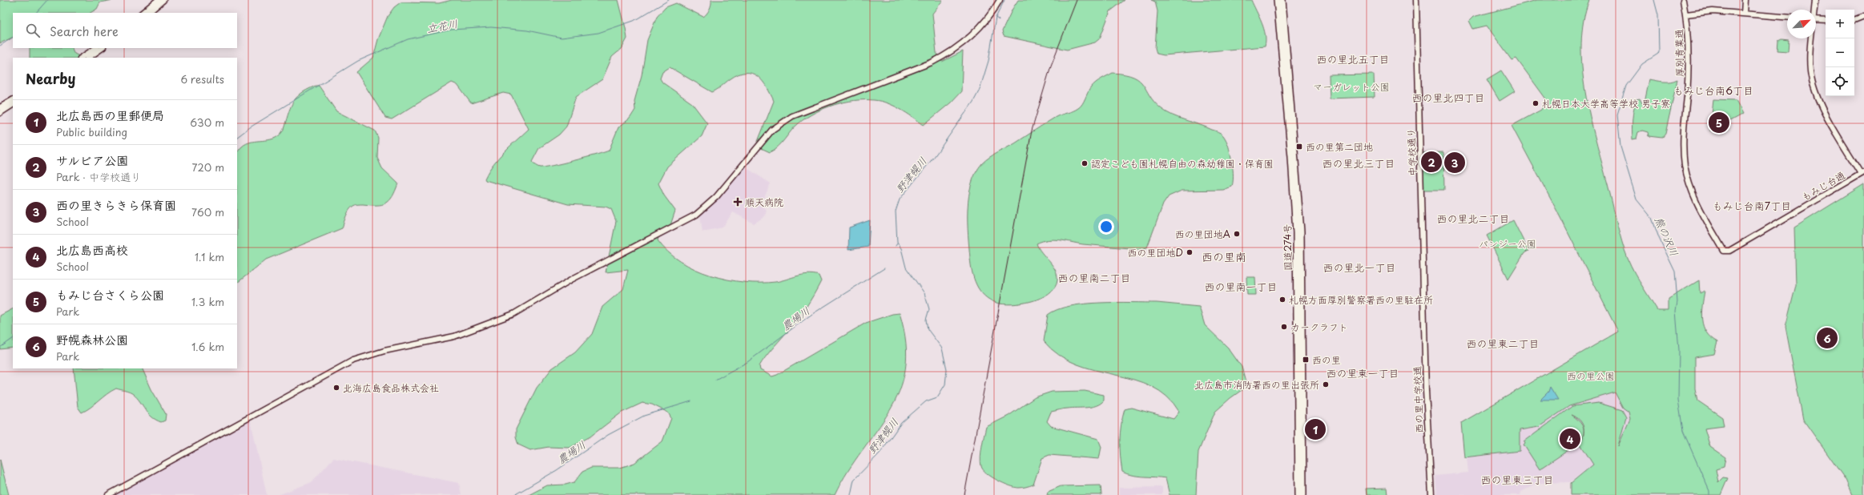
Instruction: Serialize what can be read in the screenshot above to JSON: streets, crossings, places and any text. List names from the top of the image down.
{
  "streets": {
    "highway": ["国道274号"],
    "street": [
      "厚別青葉通",
      "中学校通り",
      "もみじ台通",
      "西の里中学校通"
    ]
  },
  "crossings": [
    ["厚別青葉通", "もみじ台通"],
    ["中学校通り", "西の里中学校通"]
  ],
  "districts": [
    "西の里北五丁目",
    "もみじ台南6丁目",
    "西の里北四丁目",
    "西の里北三丁目",
    "もみじ台南7丁目",
    "西の里北二丁目",
    "西の里南",
    "西の里北一丁目",
    "西の里南二丁目",
    "西の里南一丁目",
    "西の里東二丁目",
    "西の里東一丁目",
    "西の里東三丁目"
  ],
  "water": [
    "立花川",
    "野津幌川",
    "熊の沢川",
    "農場川"
  ],
  "parks": ["マーガレット公園", "パンジー公園", "西の里公園"],
  "places": {
    "other": [
      "札幌日本大学高等学校 男子寮",
      "認定こども園札幌自由の森幼稚園・保育園",
      "西の里団地A",
      "西の里団地D",
      "札幌方面厚別警察署西の里駐在所",
      "カークラフト",
      "北広島市消防署西の里出張所",
      "北海広島食品株式会社"
    ],
    "transit": ["西の里第二団地", "西の里"],
    "health": ["順天病院"]
  },
  "north": "top right",
  "page": {
    "map_buttons": ["+", "−"],
    "search": "Search here",
    "heading": ["Nearby", "6 results"],
    "list": [
      {
        "mark": "1",
        "name": "北広島西の里郵便局",
        "note": "Public building",
        "value": "630 m"
      },
      {
        "mark": "2",
        "name": "サルビア公園",
        "note": "Park · 中学校通り",
        "value": "720 m"
      },
      {
        "mark": "3",
        "name": "西の里きらきら保育園",
        "note": "School",
        "value": "760 m"
      },
      {
        "mark": "4",
        "name": "北広島西高校",
        "note": "School",
        "value": "1.1 km"
      },
      {
        "mark": "5",
        "name": "もみじ台さくら公園",
        "note": "Park",
        "value": "1.3 km"
      },
      {
        "mark": "6",
        "name": "野幌森林公園",
        "note": "Park",
        "value": "1.6 km"
      }
    ],
    "pins": [
      "5",
      "2",
      "3",
      "6",
      "1",
      "4"
    ]
  }
}
